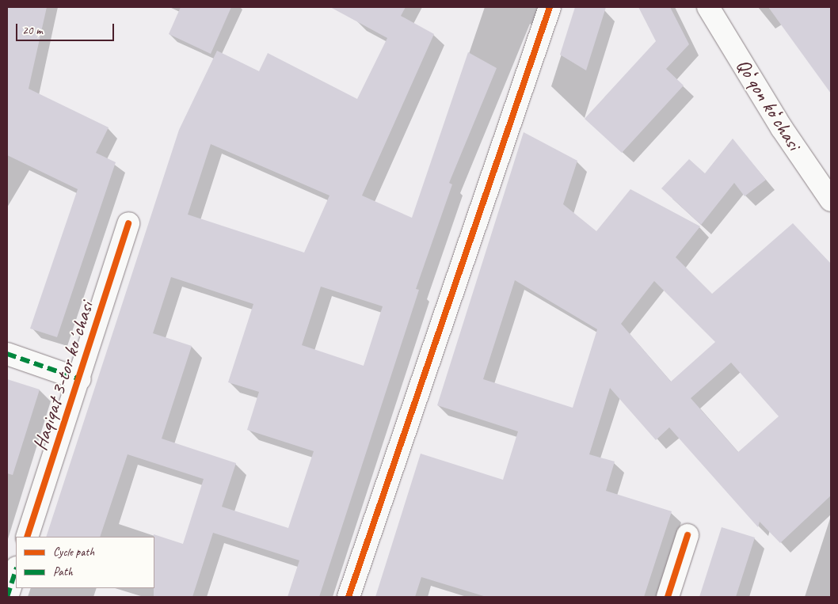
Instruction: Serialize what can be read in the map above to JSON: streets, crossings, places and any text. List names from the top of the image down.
{
  "streets": {
    "street": ["Qoʻqon koʻchasi", "Haqiqat 3-tor koʼchasi"]
  },
  "legend": ["Cycle path", "Path"],
  "scale_bar": "20 m"
}
